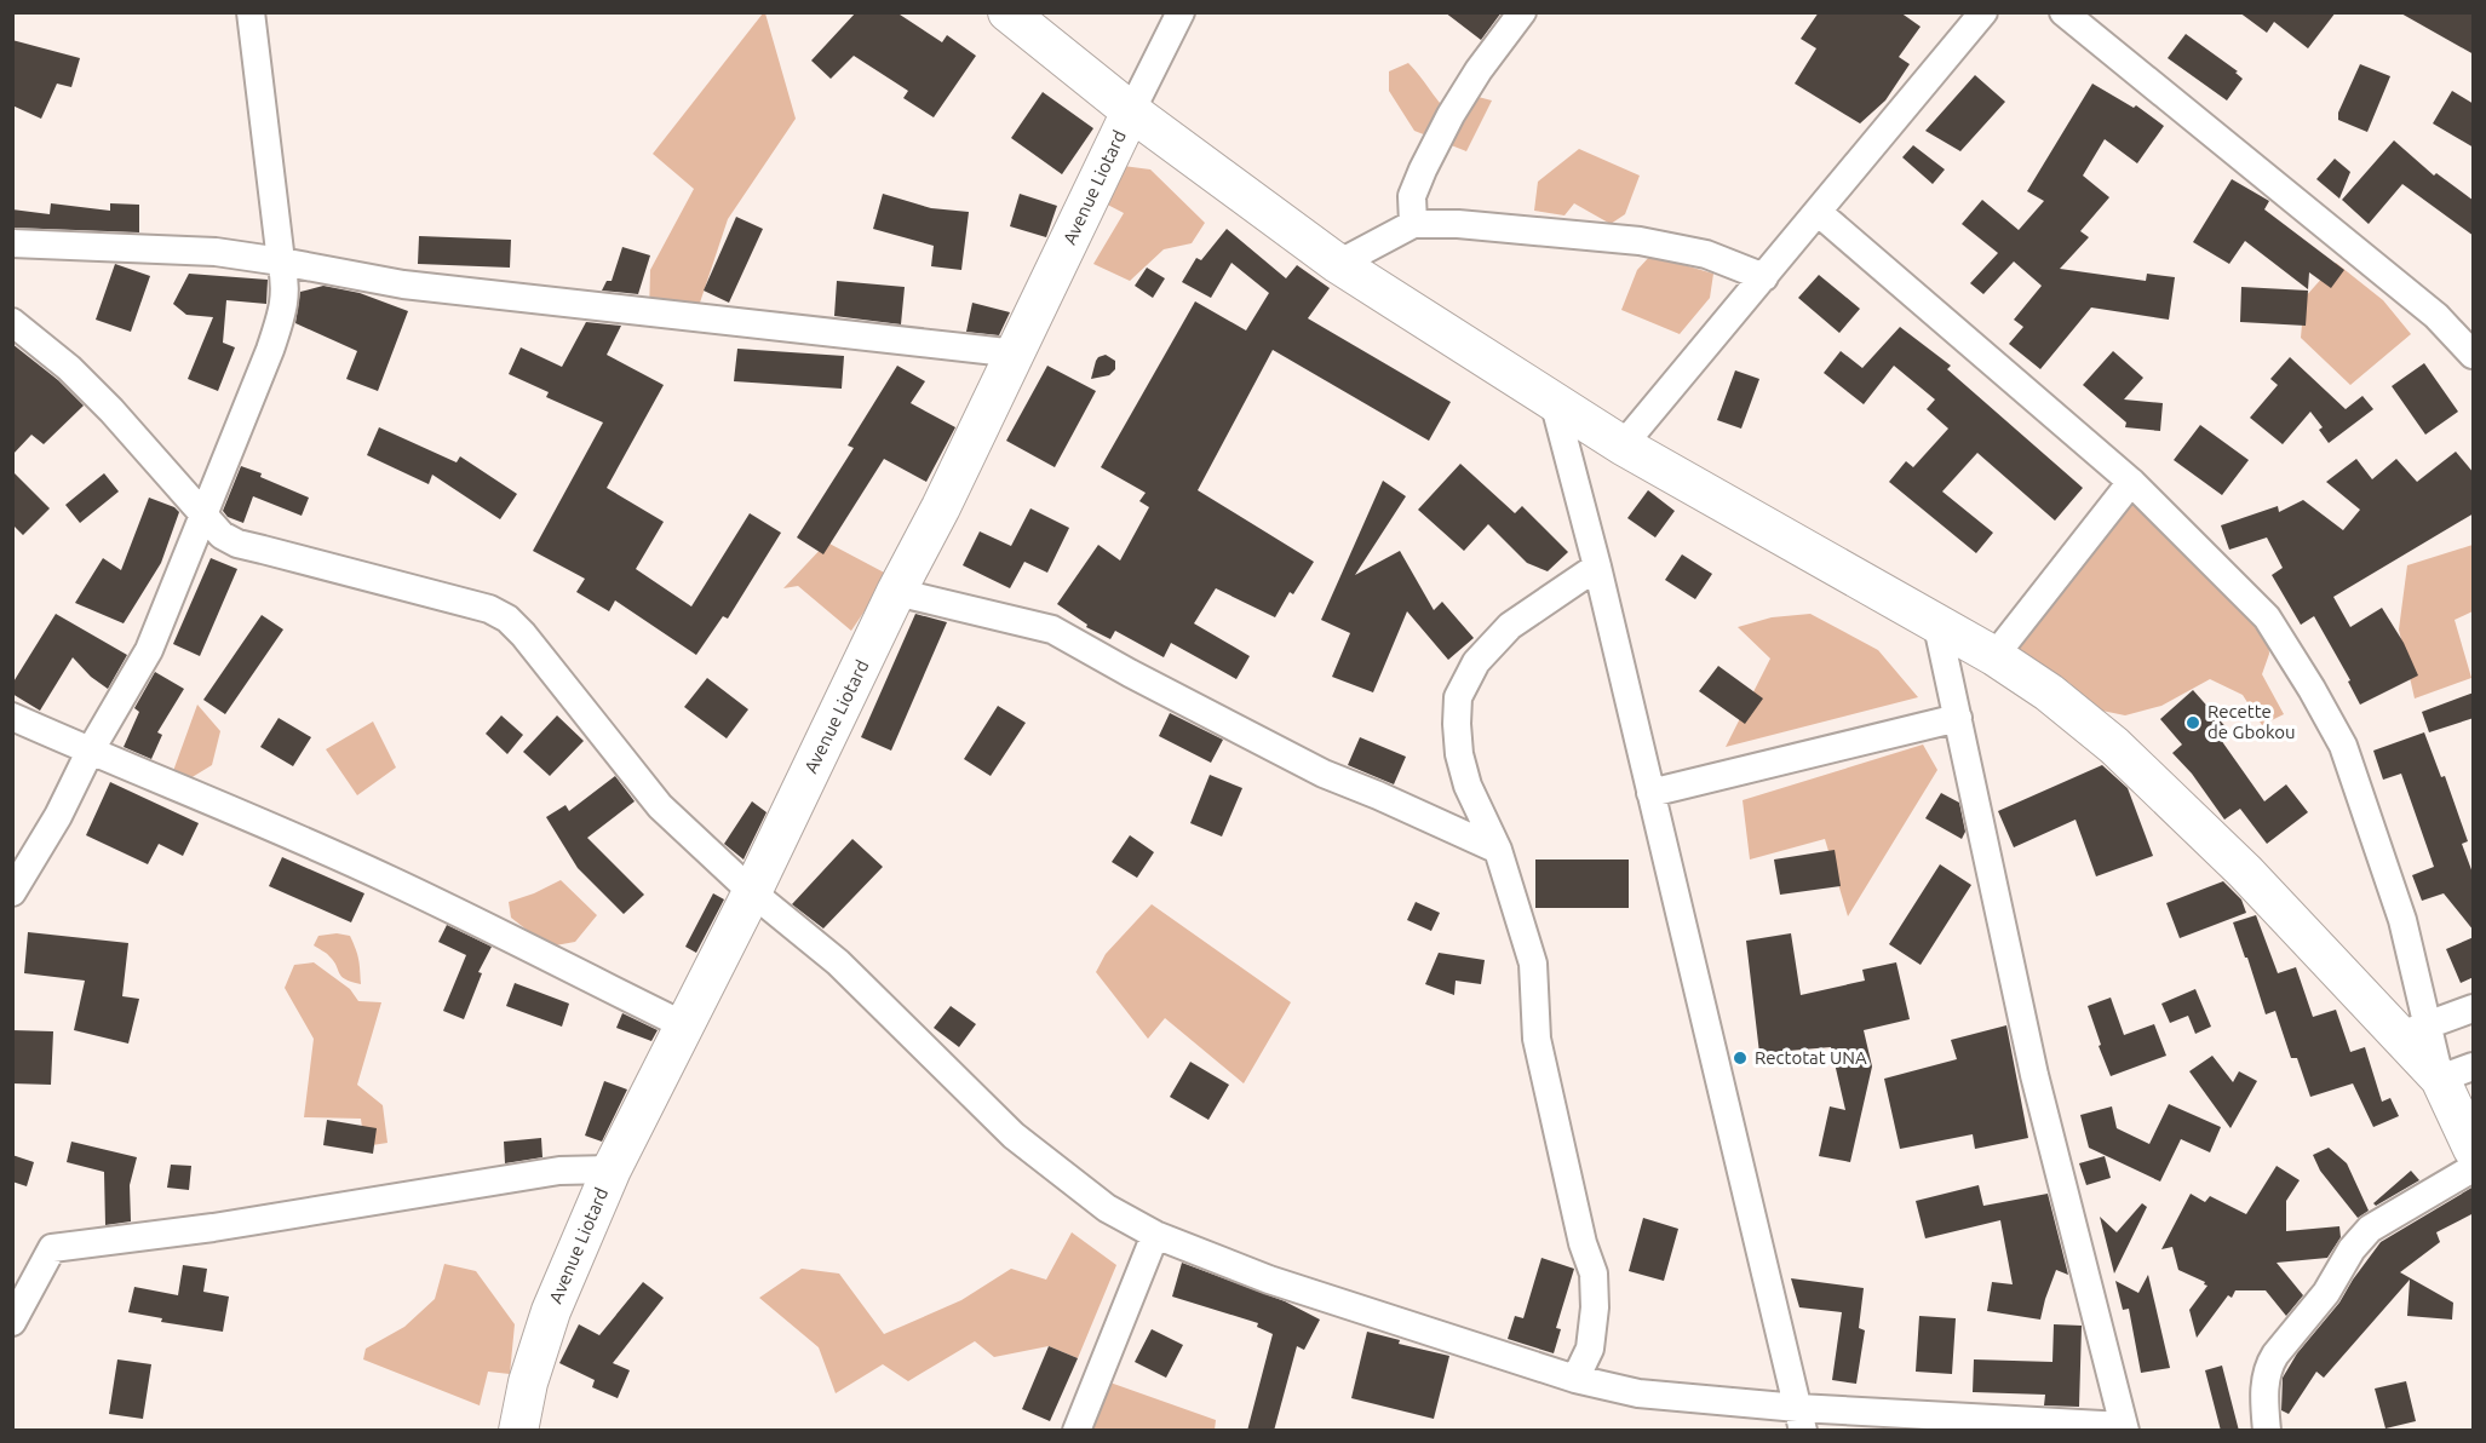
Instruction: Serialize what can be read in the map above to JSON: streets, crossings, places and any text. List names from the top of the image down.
{
  "streets": {
    "street": ["Avenue Liotard"]
  },
  "places": ["Recette de Gbokou", "Rectotat UNA"]
}
